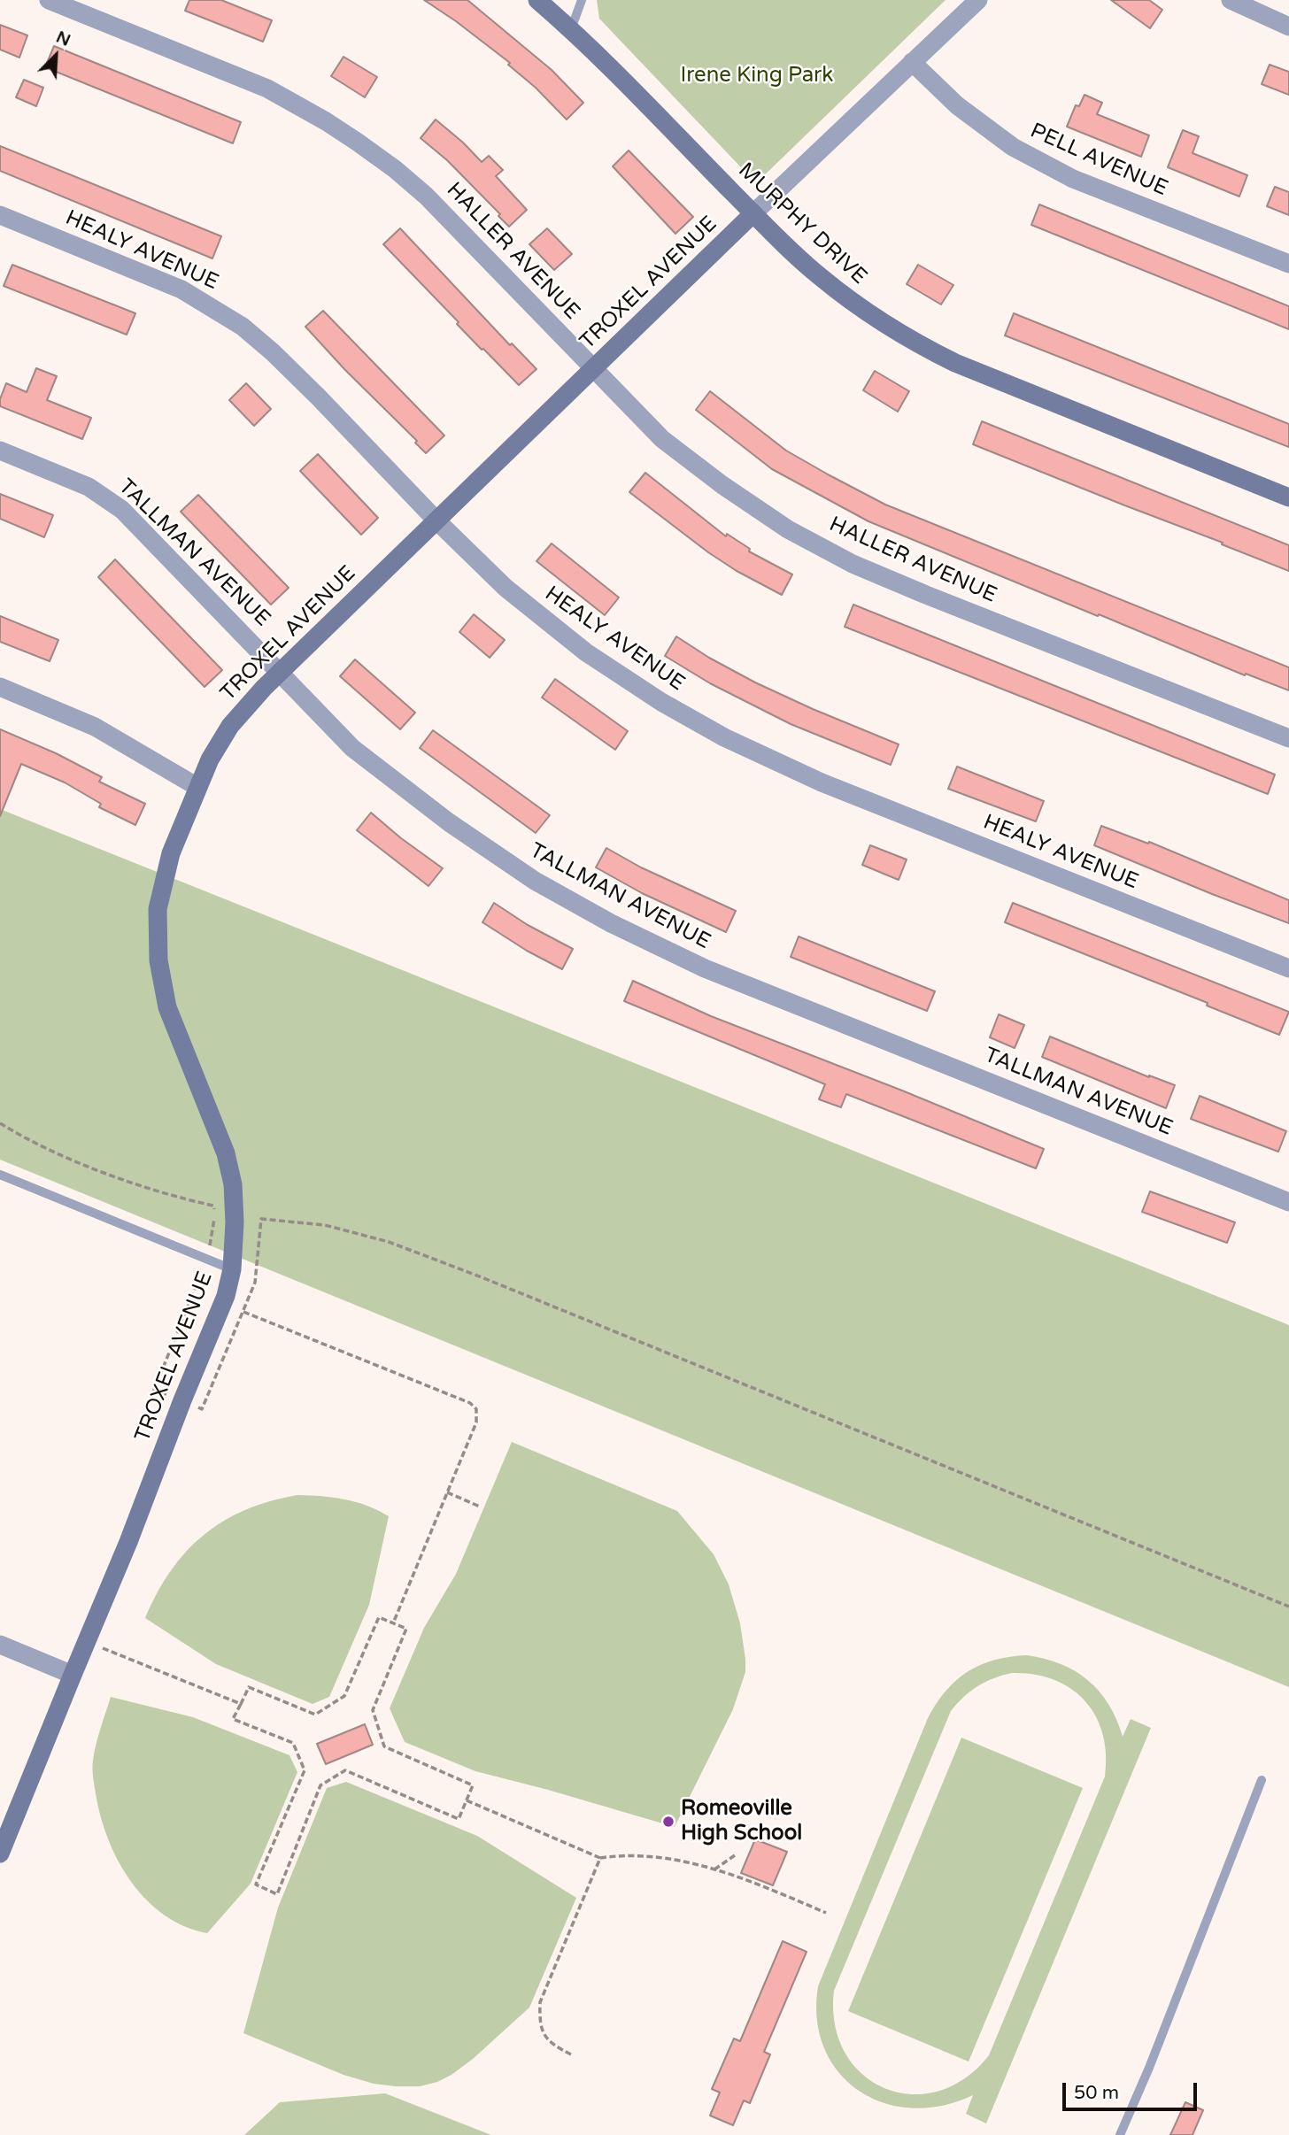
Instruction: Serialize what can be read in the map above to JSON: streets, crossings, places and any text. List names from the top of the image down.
{
  "streets": {
    "street": [
      "PELL AVENUE",
      "MURPHY DRIVE",
      "HEALY AVENUE",
      "HALLER AVENUE",
      "TROXEL AVENUE",
      "TALLMAN AVENUE"
    ]
  },
  "crossings": [
    ["PELL AVENUE", "TROXEL AVENUE"],
    ["MURPHY DRIVE", "TROXEL AVENUE"],
    ["HEALY AVENUE", "TROXEL AVENUE"],
    ["HALLER AVENUE", "TROXEL AVENUE"],
    ["TROXEL AVENUE", "TALLMAN AVENUE"]
  ],
  "parks": ["Irene King Park"],
  "places": ["Romeoville High School"],
  "scale_bar": "50 m",
  "north": "top right"
}
